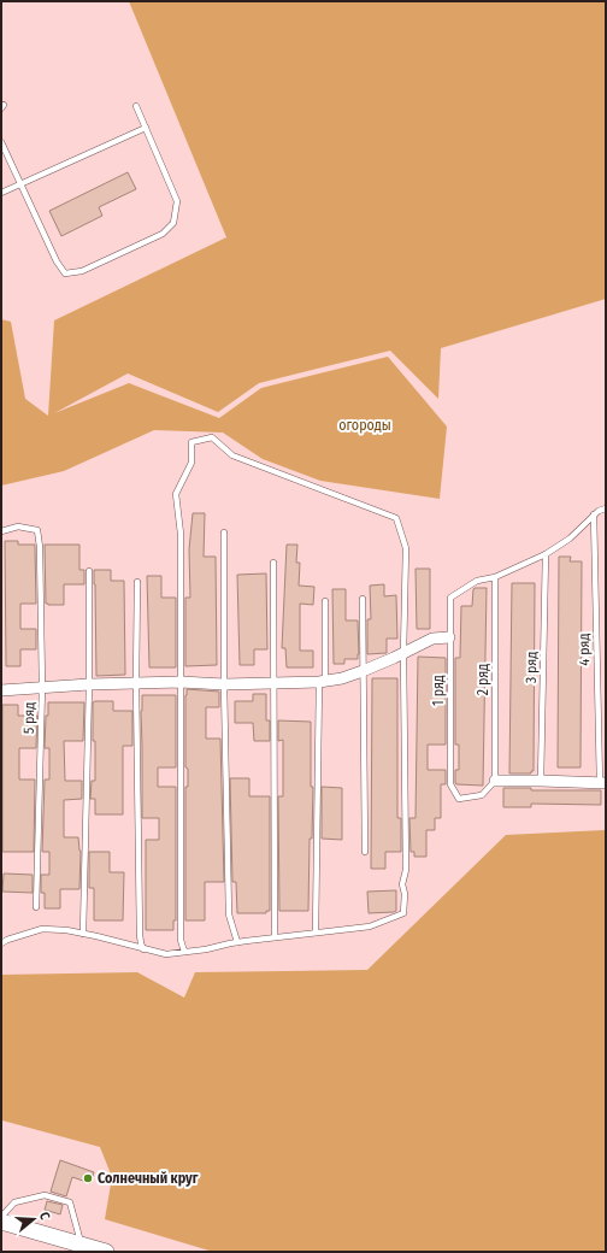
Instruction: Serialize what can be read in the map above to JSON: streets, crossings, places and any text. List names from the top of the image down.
{
  "streets": {
    "lane": [
      "4 ряд",
      "3 ряд",
      "2 ряд",
      "1 ряд",
      "5 ряд"
    ]
  },
  "crossings": [
    ["2 ряд", "1 ряд"]
  ],
  "parks": ["огороды"],
  "places": ["Солнечный круг"],
  "north": "right"
}
